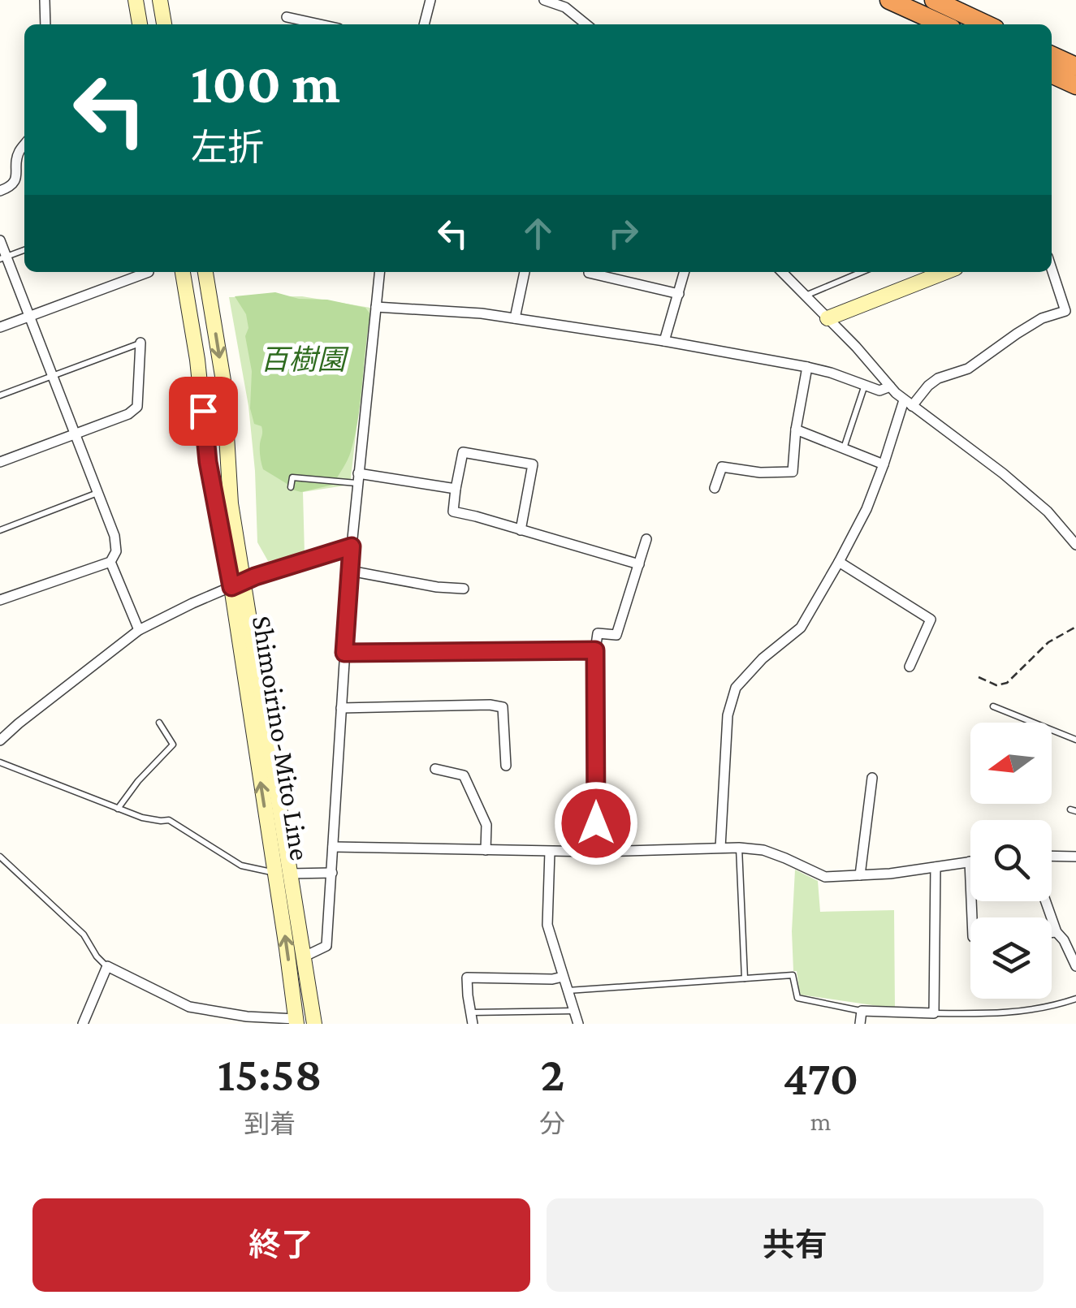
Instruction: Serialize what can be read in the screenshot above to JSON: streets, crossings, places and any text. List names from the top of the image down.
{
  "streets": {
    "main road": ["Shimoirino-Mito Line"]
  },
  "parks": ["百樹園"],
  "north": "left",
  "page": {
    "turn": ["100 m", "左折"],
    "eta": [
      "15:58",
      "到着",
      "2",
      "分",
      "470",
      "m"
    ],
    "buttons": ["終了", "共有"]
  }
}
